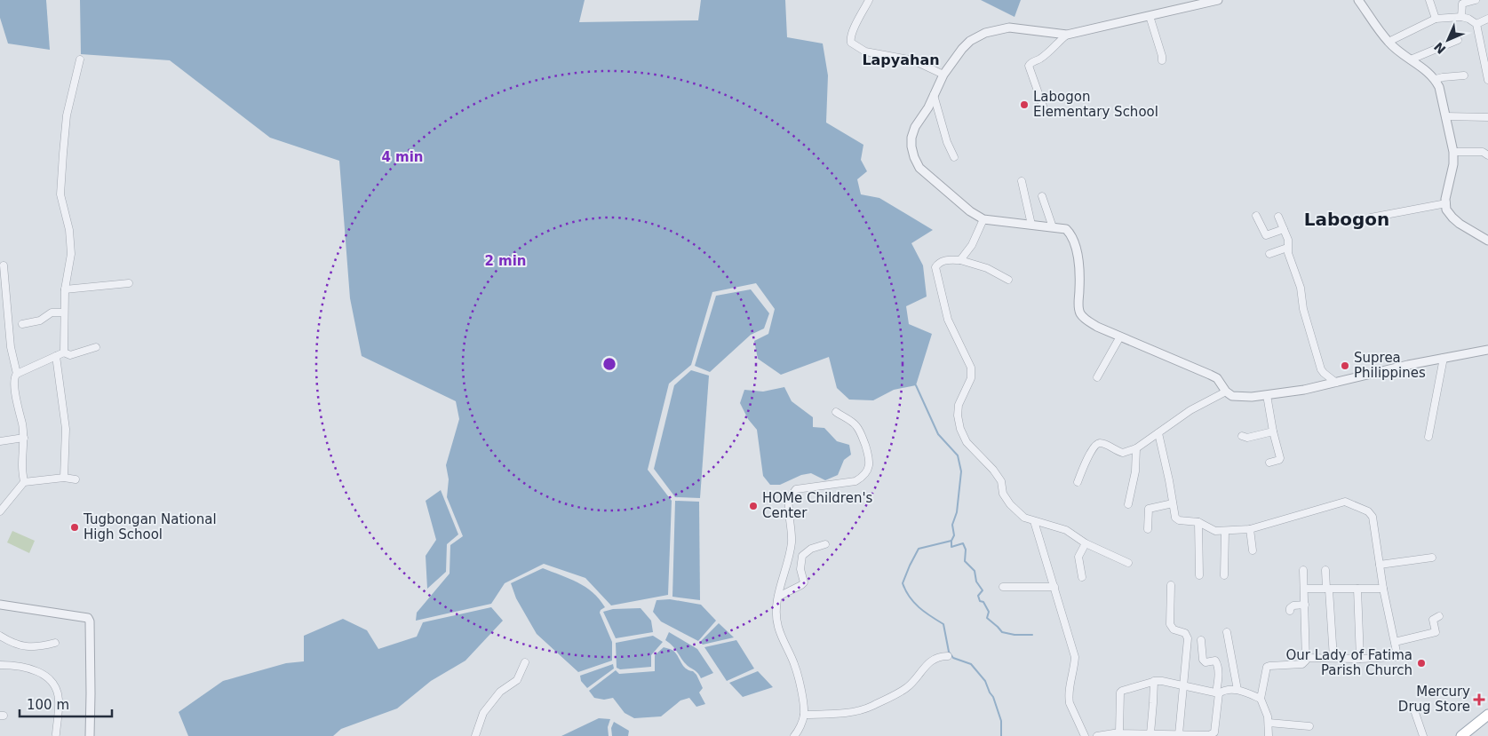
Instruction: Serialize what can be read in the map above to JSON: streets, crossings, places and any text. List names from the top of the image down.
{
  "districts": ["Lapyahan", "Labogon"],
  "places": {
    "other": [
      "Labogon Elementary School",
      "Suprea Philippines",
      "HOMe Children's Center",
      "Tugbongan National High School",
      "Our Lady of Fatima Parish Church"
    ],
    "health": ["Mercury Drug Store"]
  },
  "scale_bar": "100 m",
  "north": "bottom left",
  "rings": ["4 min", "2 min"]
}
